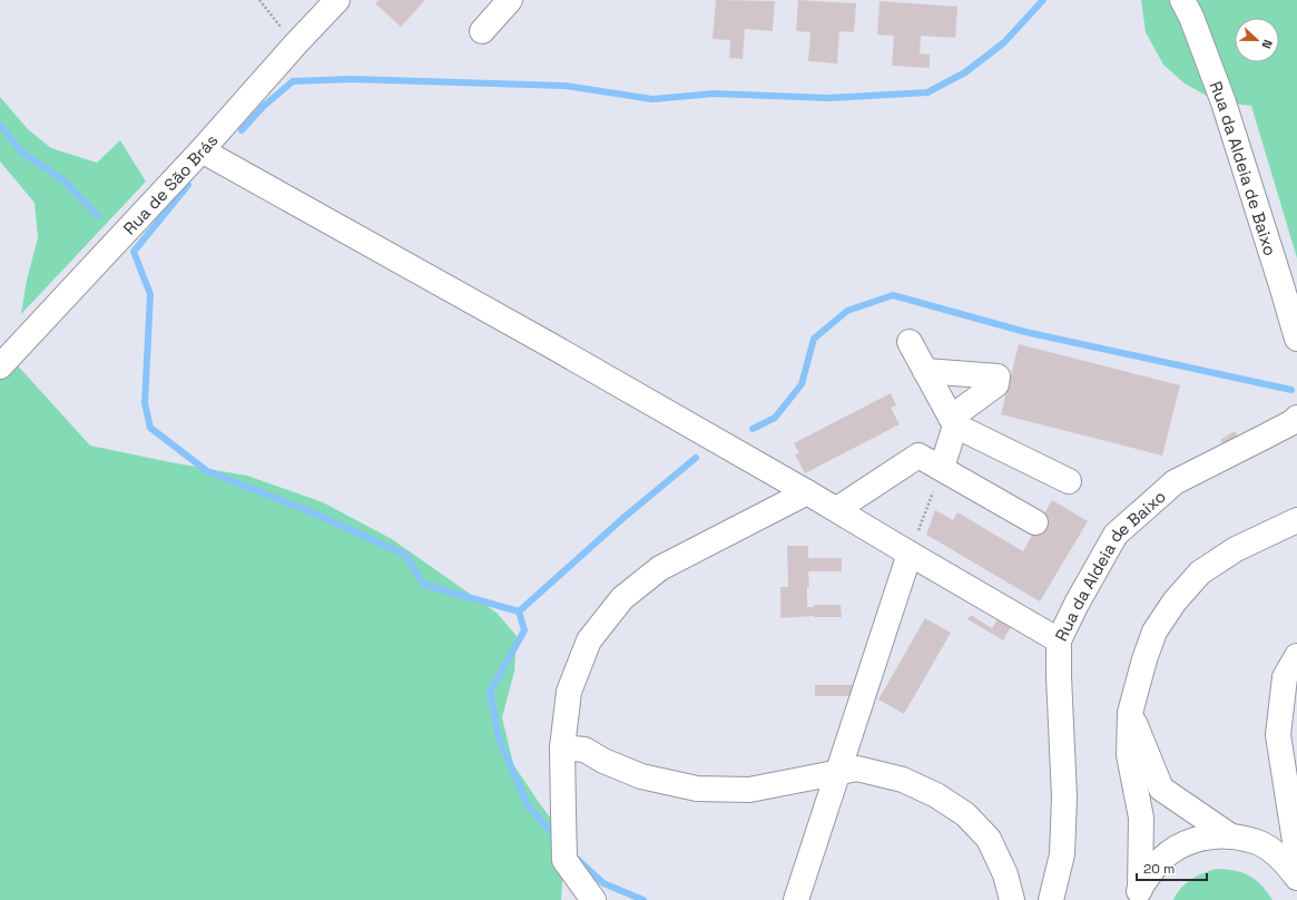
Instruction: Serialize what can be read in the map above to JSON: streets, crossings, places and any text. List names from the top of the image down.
{
  "streets": {
    "main road": ["Rua da Aldeia de Baixo", "Rua de São Brás"]
  },
  "scale_bar": "20 m",
  "north": "right"
}
